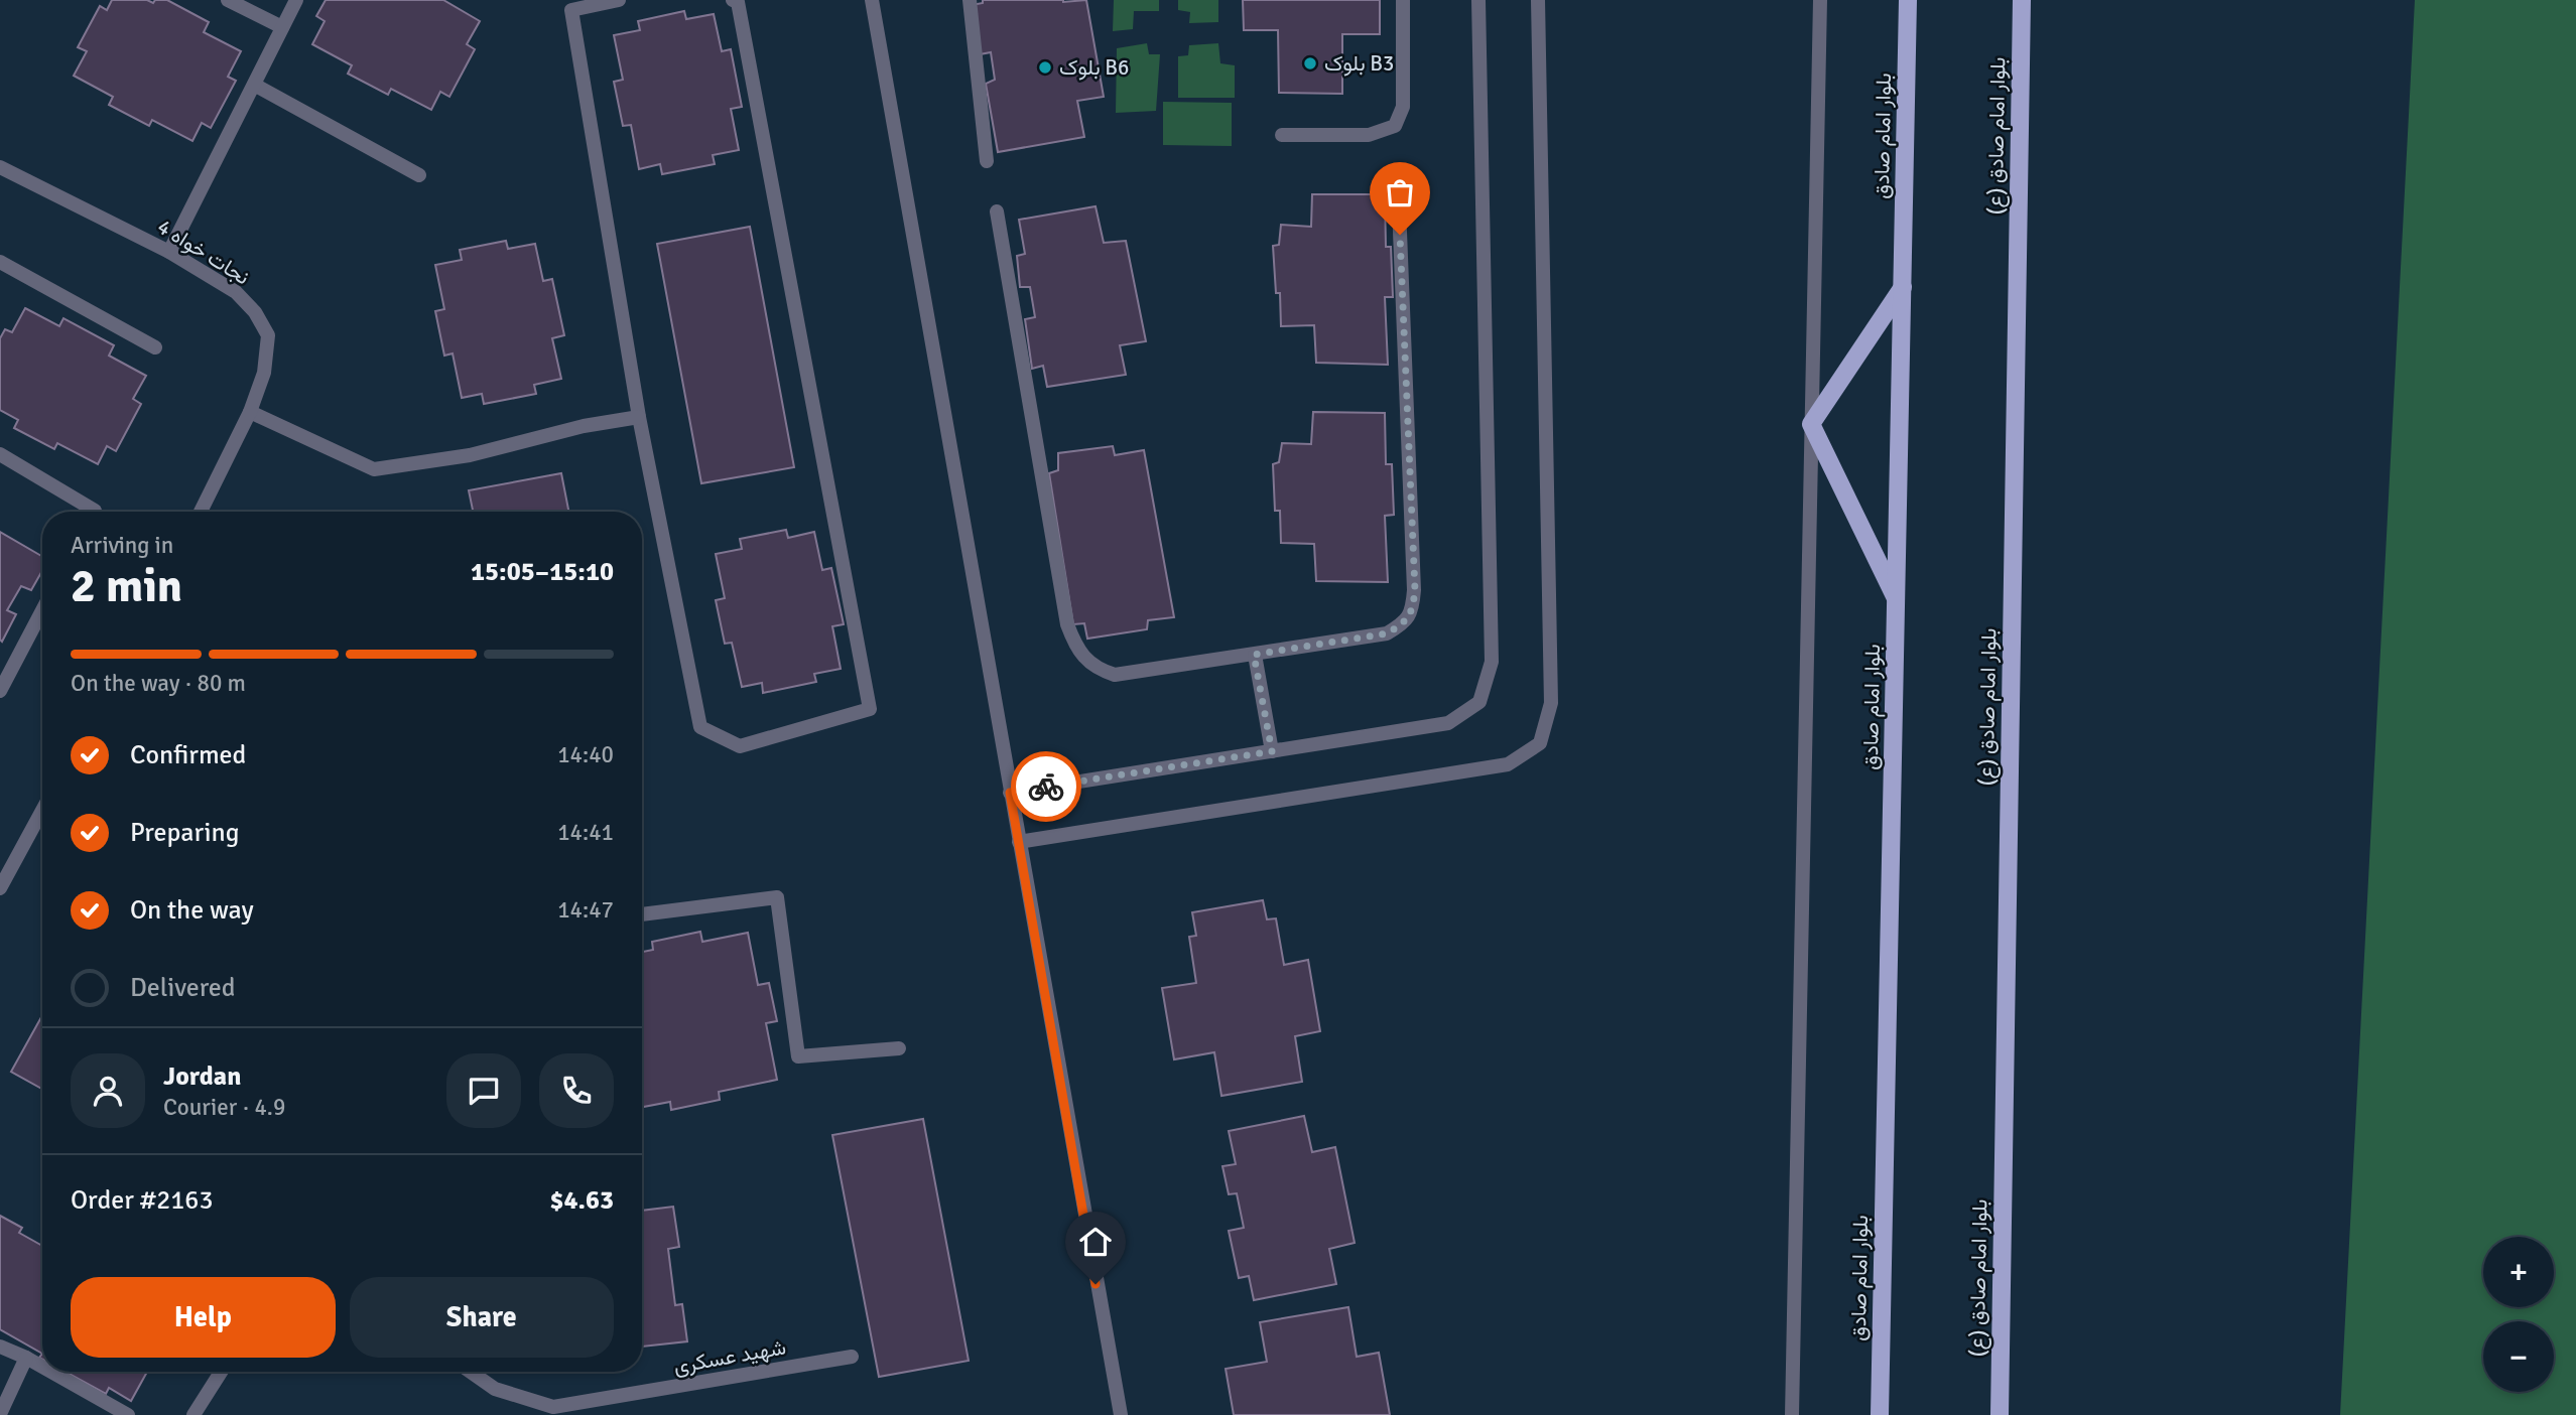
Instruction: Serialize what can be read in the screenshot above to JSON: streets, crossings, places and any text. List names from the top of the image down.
{
  "streets": {
    "main road": ["بلوار امام صادق", "بلوار امام صادق (ع)"],
    "street": ["نجات خواه 4", "شهید عسکری"]
  },
  "places": ["بلوک B3", "بلوک B6"],
  "page": {
    "heading": ["2 min", "Arriving in", "15:05–15:10"],
    "panel": [
      "Jordan",
      "Courier · 4.9",
      "Order #2163",
      "$4.63"
    ],
    "bar": "On the way · 80 m",
    "list": [
      ["Confirmed", "14:40"],
      ["Preparing", "14:41"],
      ["On the way", "14:47"],
      "Delivered"
    ],
    "map_buttons": ["+", "−"],
    "buttons": ["Help", "Share"]
  }
}
